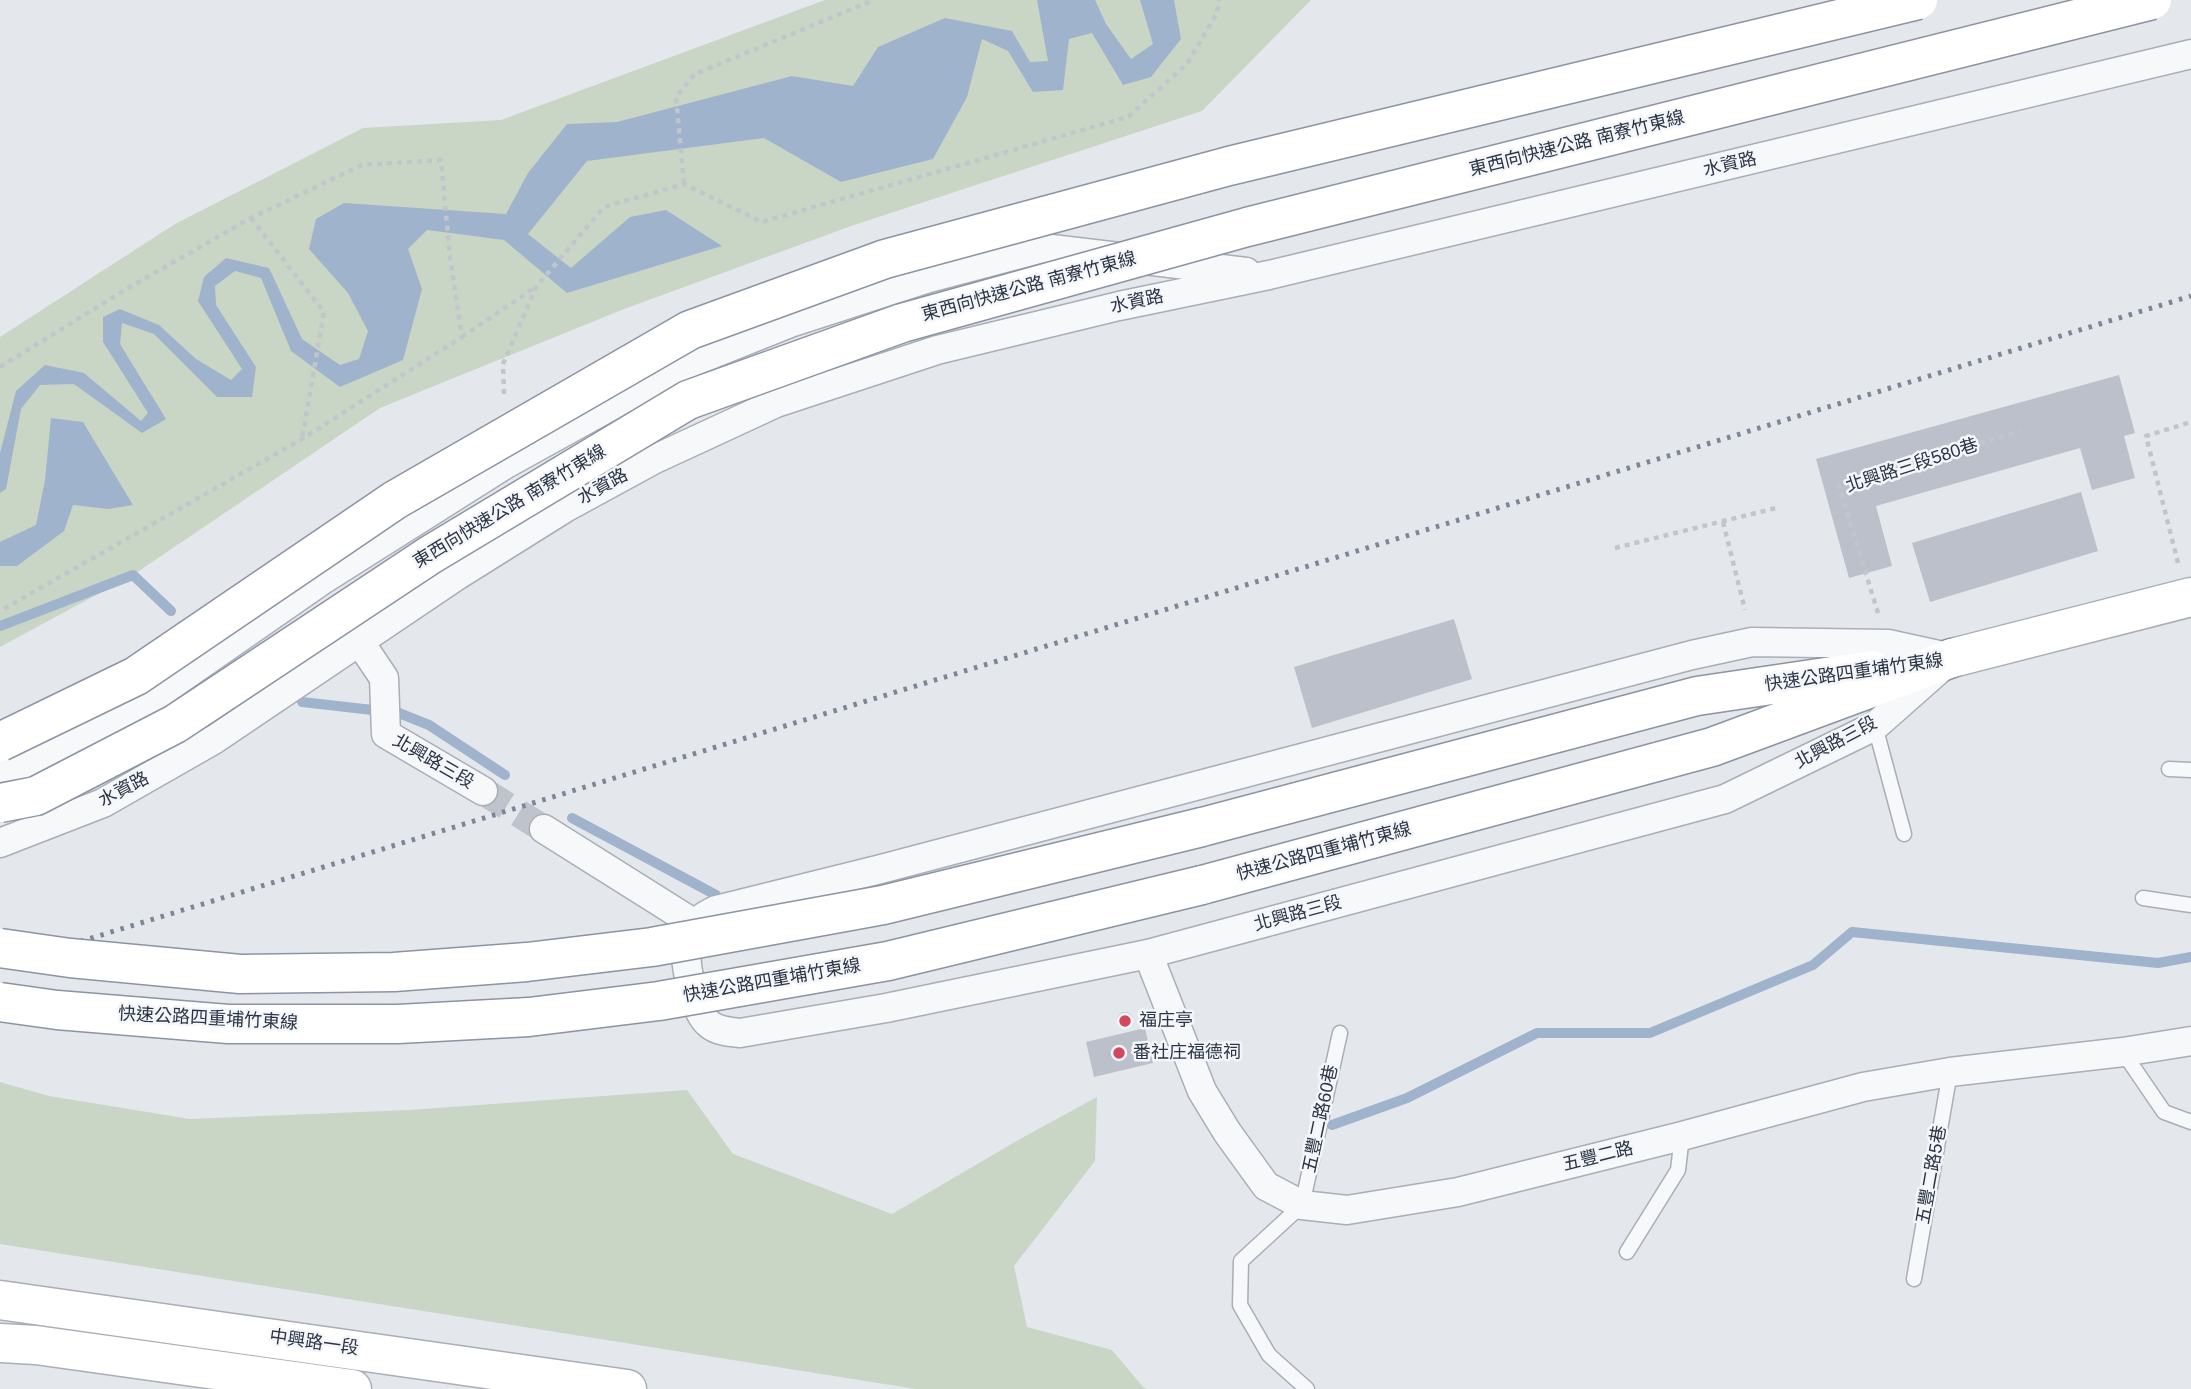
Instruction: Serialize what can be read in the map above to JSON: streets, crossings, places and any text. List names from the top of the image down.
{
  "streets": {
    "main road": [
      "東西向快速公路 南寮竹東線",
      "快速公路四重埔竹東線",
      "北興路三段",
      "中興路一段"
    ],
    "street": ["水資路", "五豐二路"],
    "lane": ["五豐二路60巷", "五豐二路5巷"],
    "path": ["北興路三段580巷"]
  },
  "crossings": [
    ["水資路", "北興路三段"],
    ["北興路三段580巷", "北興路三段"],
    ["快速公路四重埔竹東線", "北興路三段"],
    ["北興路三段", "五豐二路"],
    ["五豐二路60巷", "五豐二路"],
    ["五豐二路", "五豐二路5巷"]
  ],
  "places": ["福庄亭", "番社庄福德祠"]
}
